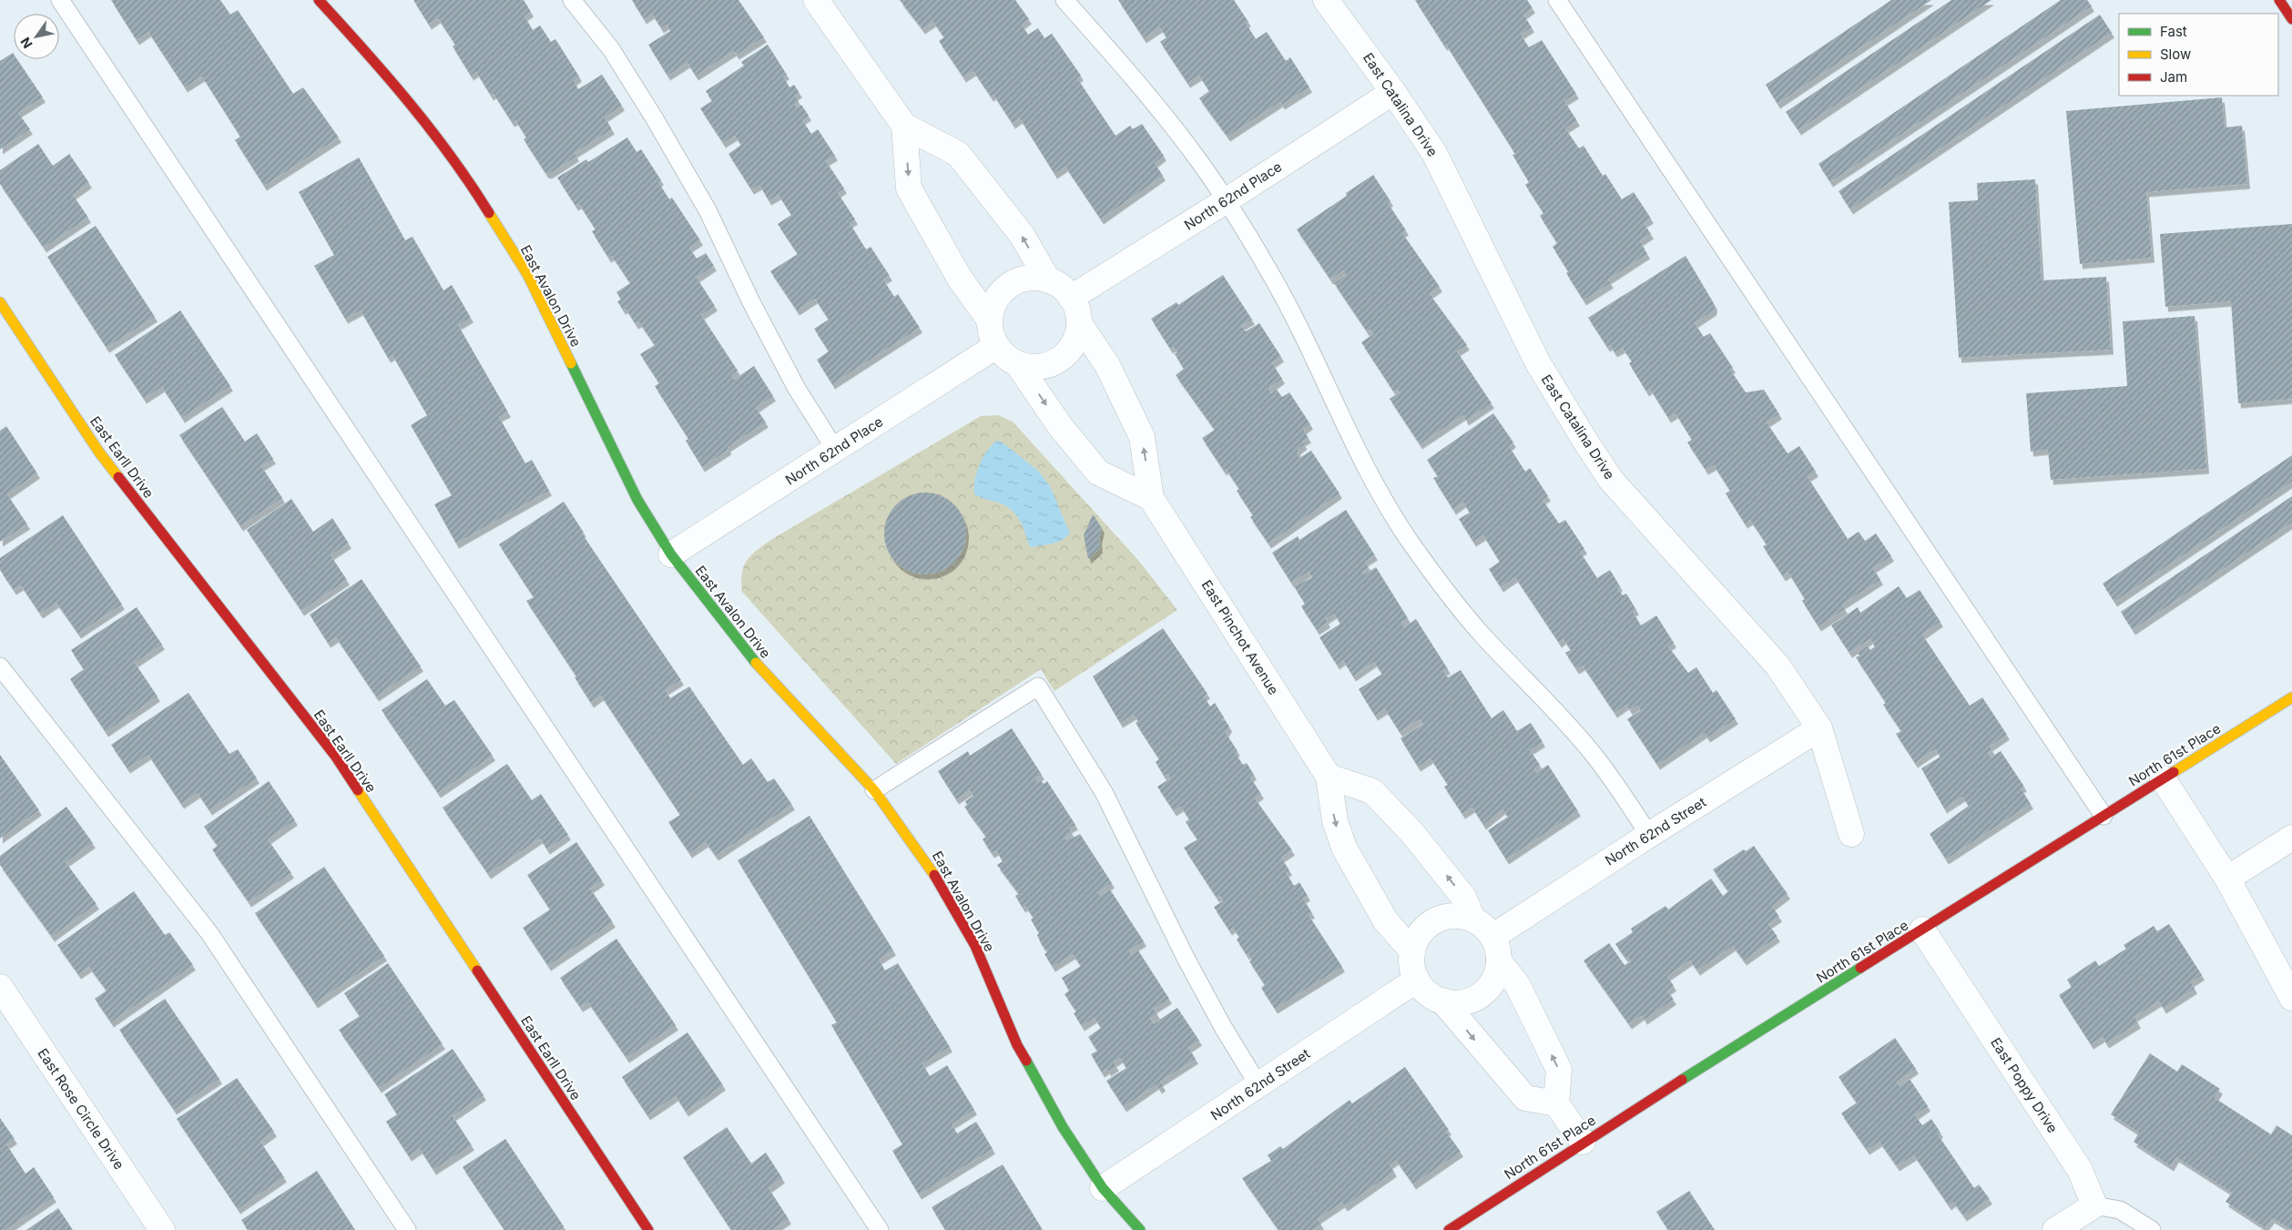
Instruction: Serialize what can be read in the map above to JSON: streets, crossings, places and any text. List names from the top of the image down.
{
  "streets": {
    "street": [
      "East Catalina Drive",
      "North 62nd Place",
      "East Avalon Drive",
      "East Earll Drive",
      "East Pinchot Avenue",
      "North 61st Place",
      "North 62nd Street",
      "East Poppy Drive",
      "East Rose Circle Drive"
    ]
  },
  "crossings": [
    ["East Catalina Drive", "North 62nd Place"],
    ["East Catalina Drive", "North 62nd Street"],
    ["North 62nd Place", "East Avalon Drive"],
    ["North 62nd Place", "East Pinchot Avenue"],
    ["East Avalon Drive", "North 62nd Street"],
    ["East Pinchot Avenue", "North 62nd Street"],
    ["North 61st Place", "East Poppy Drive"]
  ],
  "legend": ["Fast", "Slow", "Jam"],
  "north": "bottom left"
}
